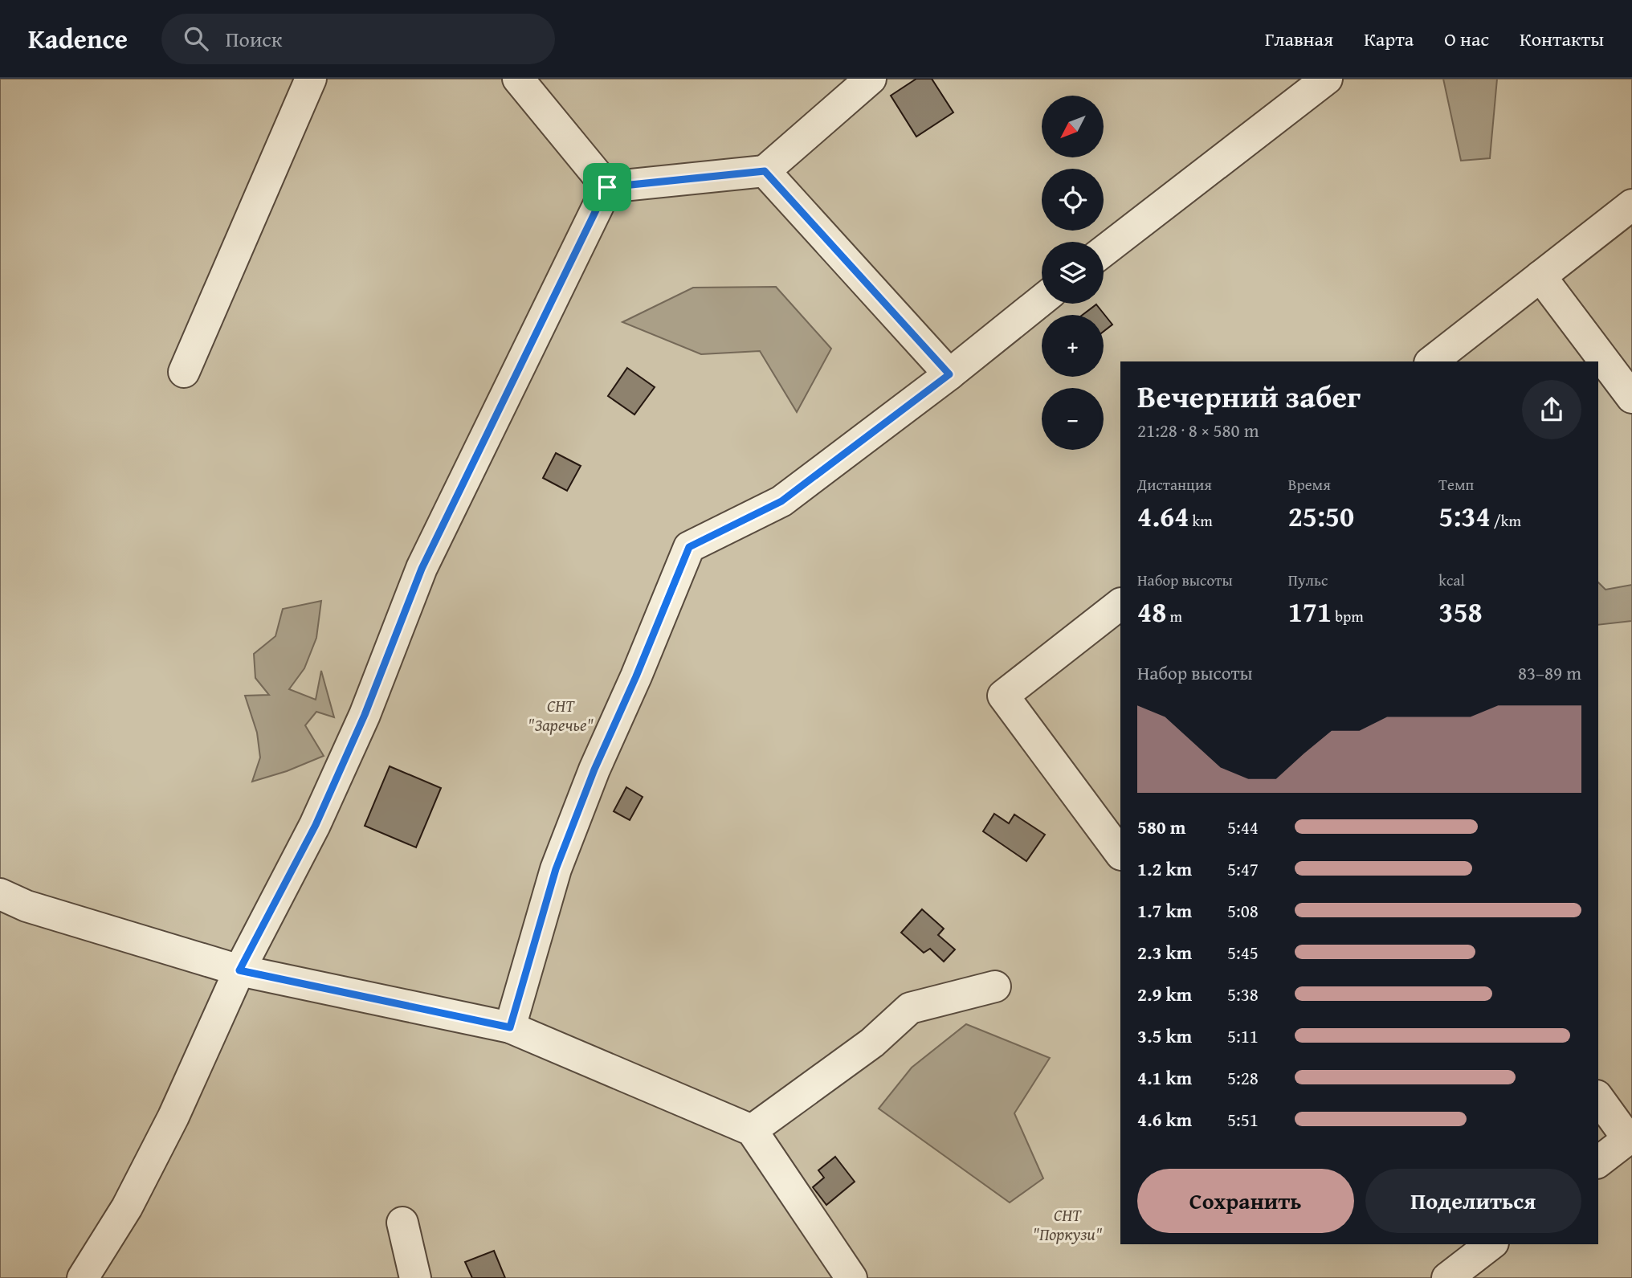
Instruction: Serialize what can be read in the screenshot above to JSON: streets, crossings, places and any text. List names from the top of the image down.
{
  "parks": ["СНТ \"Заречье\"", "СНТ \"Поркузи\""],
  "north": "bottom left",
  "page": {
    "header": "Kadence",
    "search": "Поиск",
    "nav": [
      "Главная",
      "Карта",
      "О нас",
      "Контакты"
    ],
    "map_buttons": ["+", "−"],
    "heading": ["Вечерний забег", "21:28 · 8 × 580 m"],
    "stats": [
      ["Дистанция", "4.64 km"],
      ["Время", "25:50"],
      ["Темп", "5:34 /km"],
      ["Набор высоты", "48 m"],
      ["Пульс", "171 bpm"],
      ["kcal", "358"]
    ],
    "chart": ["Набор высоты", "83–89 m"],
    "list": [
      {
        "name": "580 m",
        "note": "5:44"
      },
      {
        "name": "1.2 km",
        "note": "5:47"
      },
      {
        "name": "1.7 km",
        "note": "5:08"
      },
      {
        "name": "2.3 km",
        "note": "5:45"
      },
      {
        "name": "2.9 km",
        "note": "5:38"
      },
      {
        "name": "3.5 km",
        "note": "5:11"
      },
      {
        "name": "4.1 km",
        "note": "5:28"
      },
      {
        "name": "4.6 km",
        "note": "5:51"
      }
    ],
    "buttons": ["Сохранить", "Поделиться"]
  }
}
